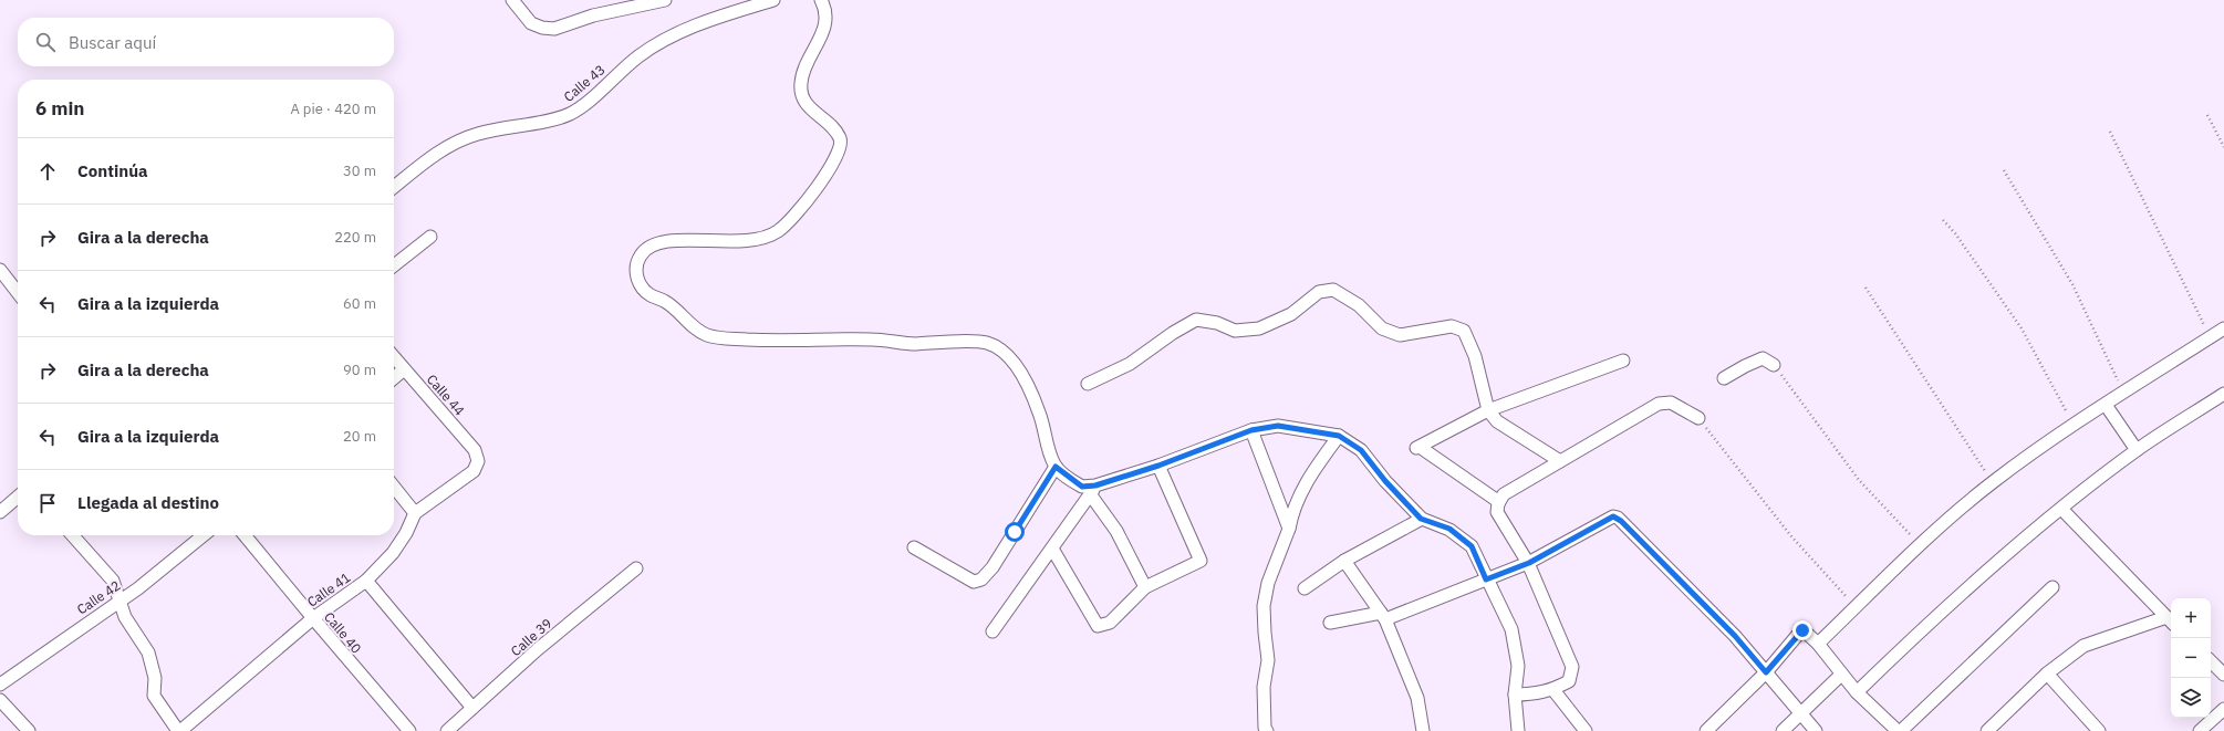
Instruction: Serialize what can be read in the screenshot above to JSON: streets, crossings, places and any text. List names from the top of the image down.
{
  "streets": {
    "street": [
      "Calle 43",
      "Calle 44",
      "Calle 41",
      "Calle 42",
      "Calle 40",
      "Calle 39"
    ]
  },
  "crossings": [
    ["Calle 44", "Calle 41"],
    ["Calle 41", "Calle 40"]
  ],
  "page": {
    "search": "Buscar aquí",
    "heading": ["6 min", "A pie · 420 m"],
    "list": [
      ["Continúa", "30 m"],
      ["Gira a la derecha", "220 m"],
      ["Gira a la izquierda", "60 m"],
      ["Gira a la derecha", "90 m"],
      ["Gira a la izquierda", "20 m"],
      "Llegada al destino"
    ],
    "map_buttons": ["+", "−"]
  }
}
